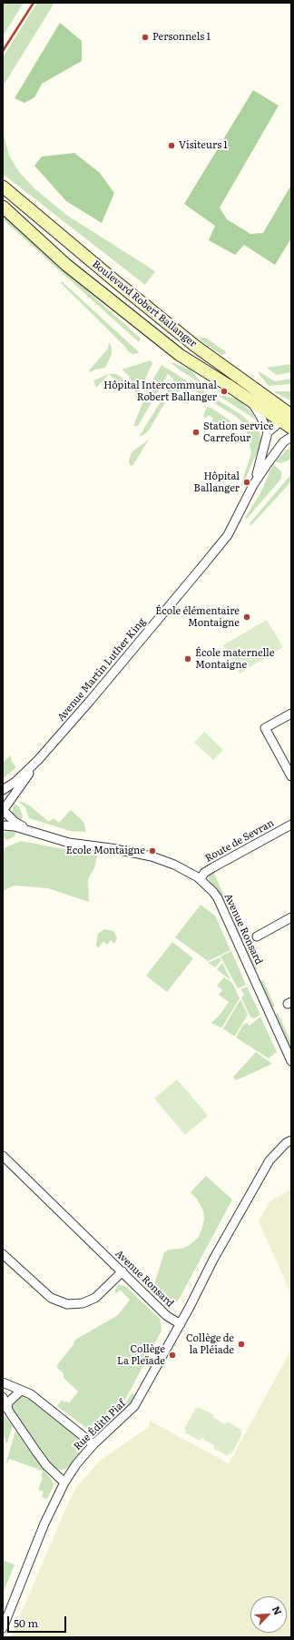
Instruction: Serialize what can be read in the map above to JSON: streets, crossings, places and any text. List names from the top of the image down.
{
  "streets": {
    "main road": ["Boulevard Robert Ballanger"],
    "street": [
      "Avenue Martin Luther King",
      "Route de Sevran",
      "Avenue Ronsard",
      "Rue Édith Piaf"
    ]
  },
  "crossings": [
    ["Avenue Martin Luther King", "Avenue Ronsard"],
    ["Route de Sevran", "Avenue Ronsard"],
    ["Avenue Ronsard", "Rue Édith Piaf"]
  ],
  "places": [
    "Personnels 1",
    "Visiteurs 1",
    "Hôpital Intercommunal Robert Ballanger",
    "Station service Carrefour",
    "Hôpital Ballanger",
    "École élémentaire Montaigne",
    "École maternelle Montaigne",
    "Ecole Montaigne",
    "Collège de la Pléiade",
    "Collège La Pleïade"
  ],
  "scale_bar": "50 m",
  "north": "top right"
}
